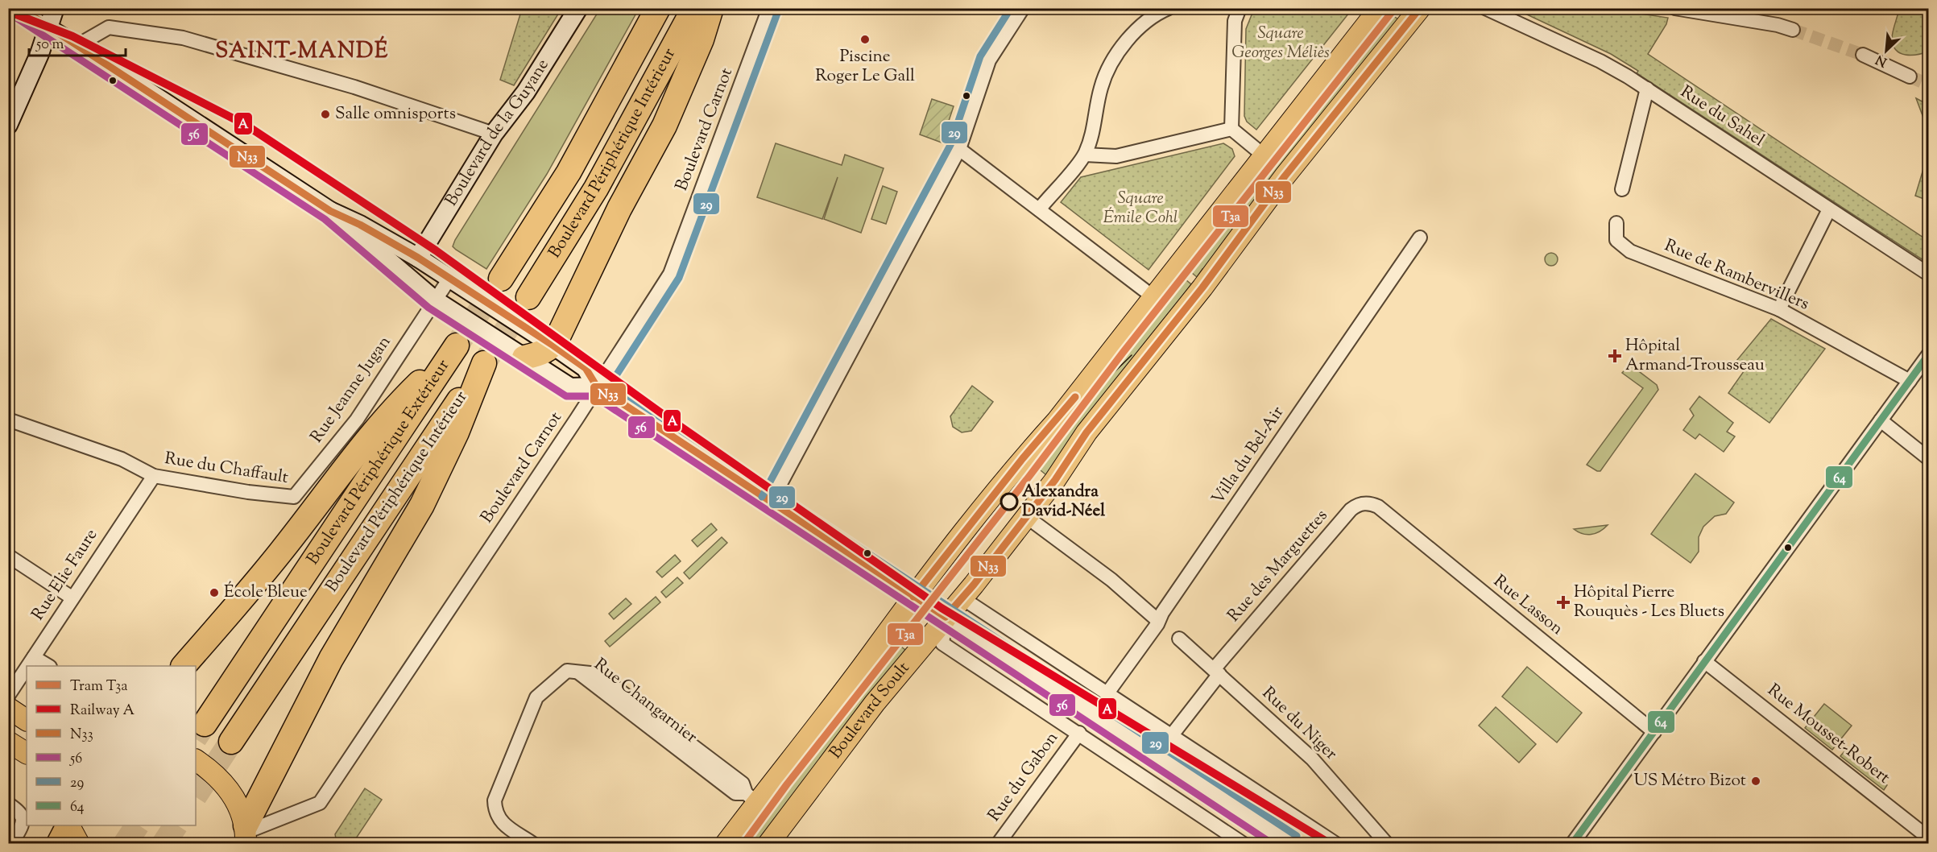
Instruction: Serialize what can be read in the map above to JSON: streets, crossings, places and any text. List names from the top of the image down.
{
  "streets": {
    "highway": ["Boulevard Périphérique Intérieur", "Boulevard Périphérique Extérieur"],
    "main road": ["Boulevard de la Guyane", "Boulevard Soult"],
    "street": [
      "Rue du Sahel",
      "Boulevard Carnot",
      "Rue de Rambervillers",
      "Rue Jeanne Jugan",
      "Villa du Bel-Air",
      "Rue du Chaffault",
      "Rue des Marguettes",
      "Rue Elie Faure",
      "Rue Lasson",
      "Rue Changarnier",
      "Rue du Niger",
      "Rue Mousset-Robert",
      "Rue du Gabon"
    ]
  },
  "crossings": [
    ["Boulevard Carnot", "Boulevard Périphérique Intérieur"],
    ["Rue Jeanne Jugan", "Rue du Chaffault"],
    ["Rue du Chaffault", "Rue Elie Faure"],
    ["Rue des Marguettes", "Rue Lasson"],
    ["Rue des Marguettes", "Rue du Niger"],
    ["Rue Changarnier", "Boulevard Soult"]
  ],
  "districts": ["SAINT-MANDÉ"],
  "parks": ["Square Georges Méliès", "Square Émile Cohl"],
  "places": {
    "other": [
      "Piscine Roger Le Gall",
      "Salle omnisports",
      "Alexandra David-Néel",
      "École Bleue",
      "US Métro Bizot"
    ],
    "health": ["Hôpital Armand-Trousseau", "Hôpital Pierre Rouquès - Les Bluets"]
  },
  "lines": [
    "tram line T3a",
    "transit line N33",
    "transit line 29",
    "rail line A",
    "transit line 56",
    "transit line 64"
  ],
  "legend": [
    "Tram T3a",
    "Railway A",
    "N33",
    "56",
    "29",
    "64"
  ],
  "scale_bar": "50 m",
  "north": "bottom left"
}
